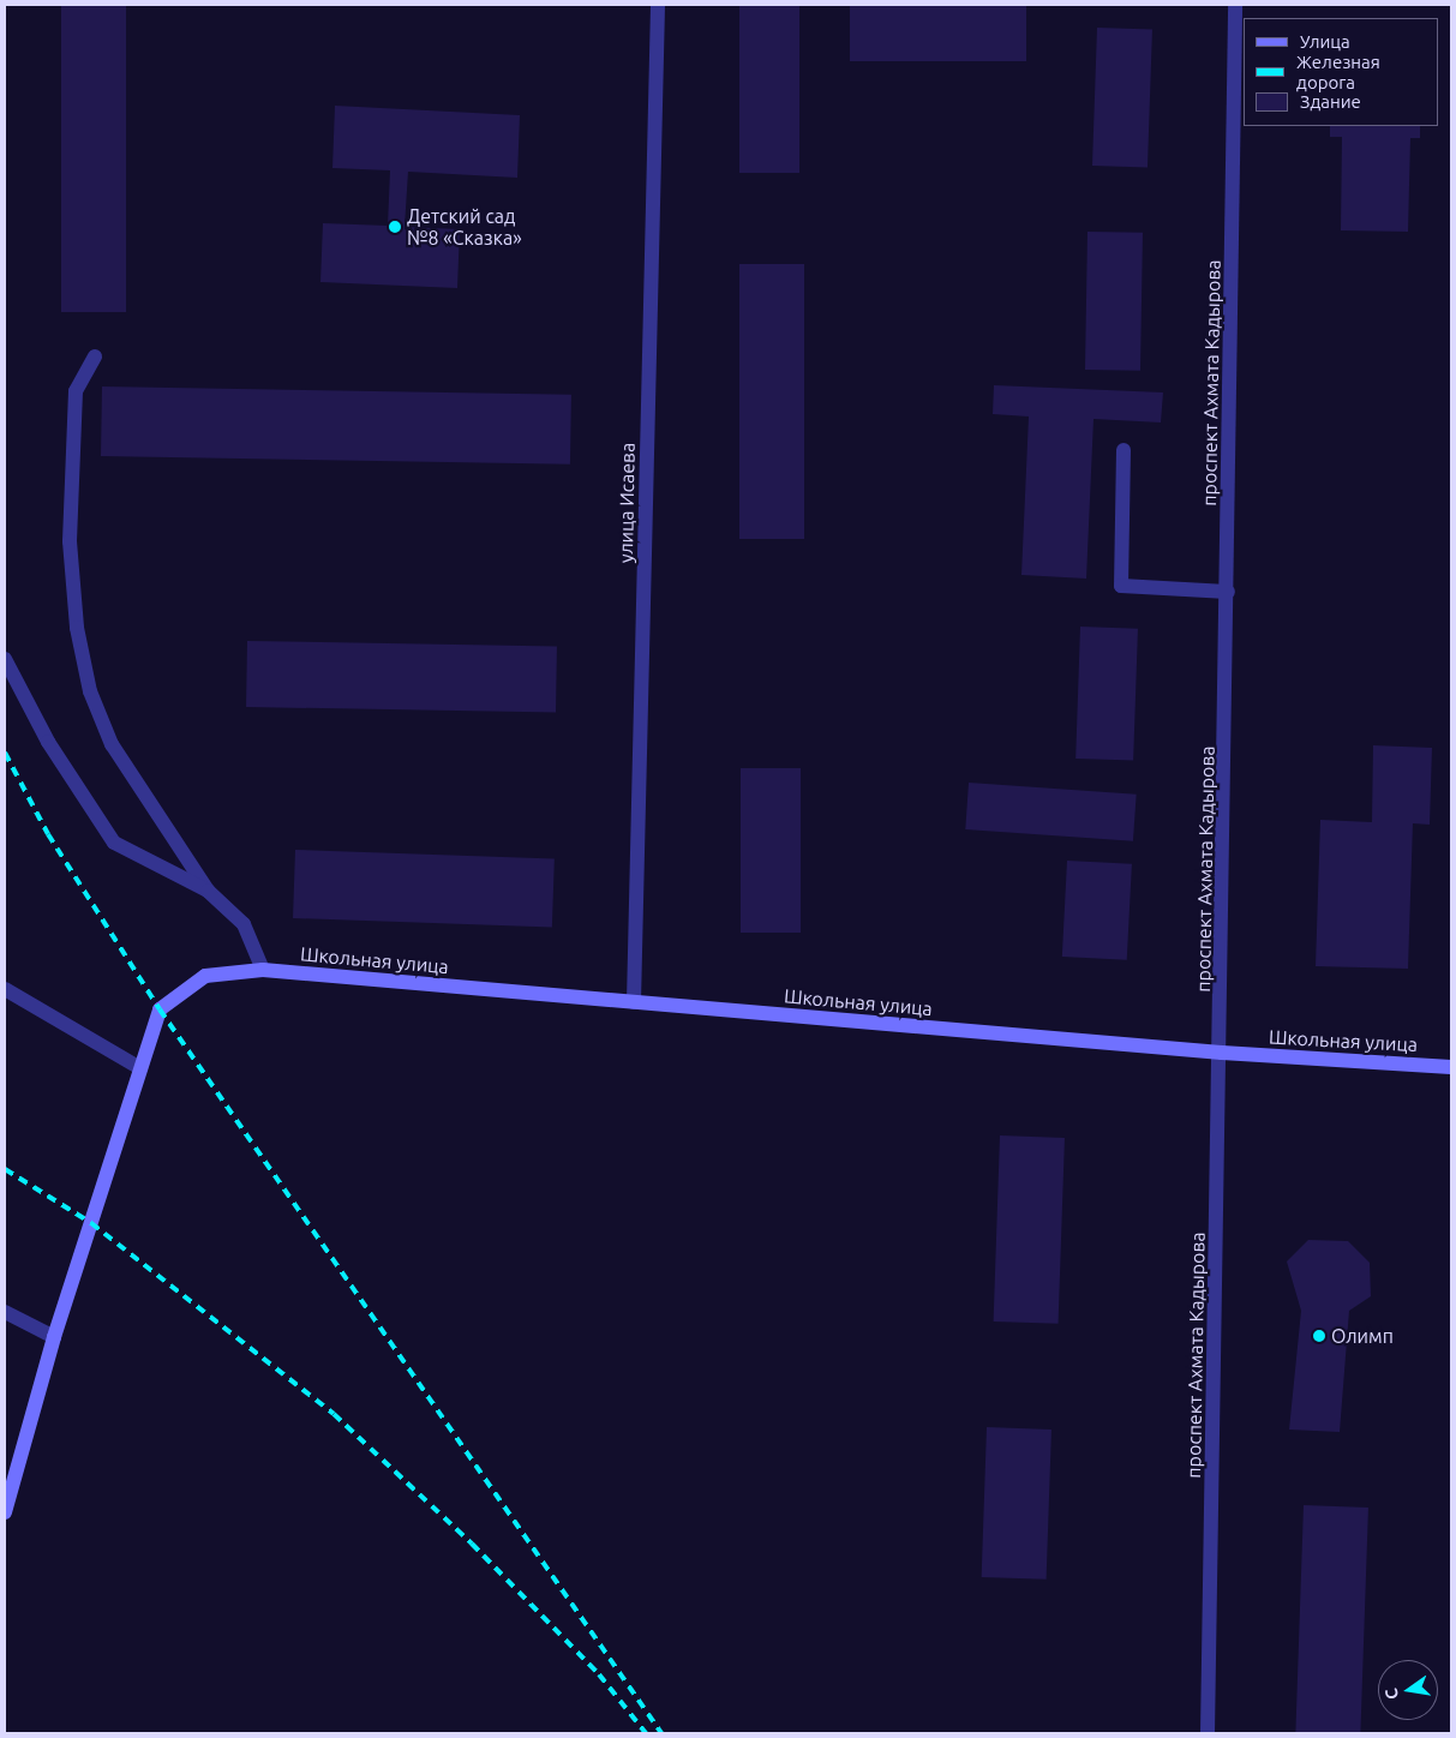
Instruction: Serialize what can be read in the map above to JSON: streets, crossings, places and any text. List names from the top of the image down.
{
  "streets": {
    "street": ["проспект Ахмата Кадырова", "улица Исаева", "Школьная улица"]
  },
  "crossings": [
    ["проспект Ахмата Кадырова", "Школьная улица"],
    ["улица Исаева", "Школьная улица"]
  ],
  "places": ["Детский сад №8 «Сказка»", "Олимп"],
  "legend": ["Улица", "Железная дорога", "Здание"],
  "north": "left"
}
